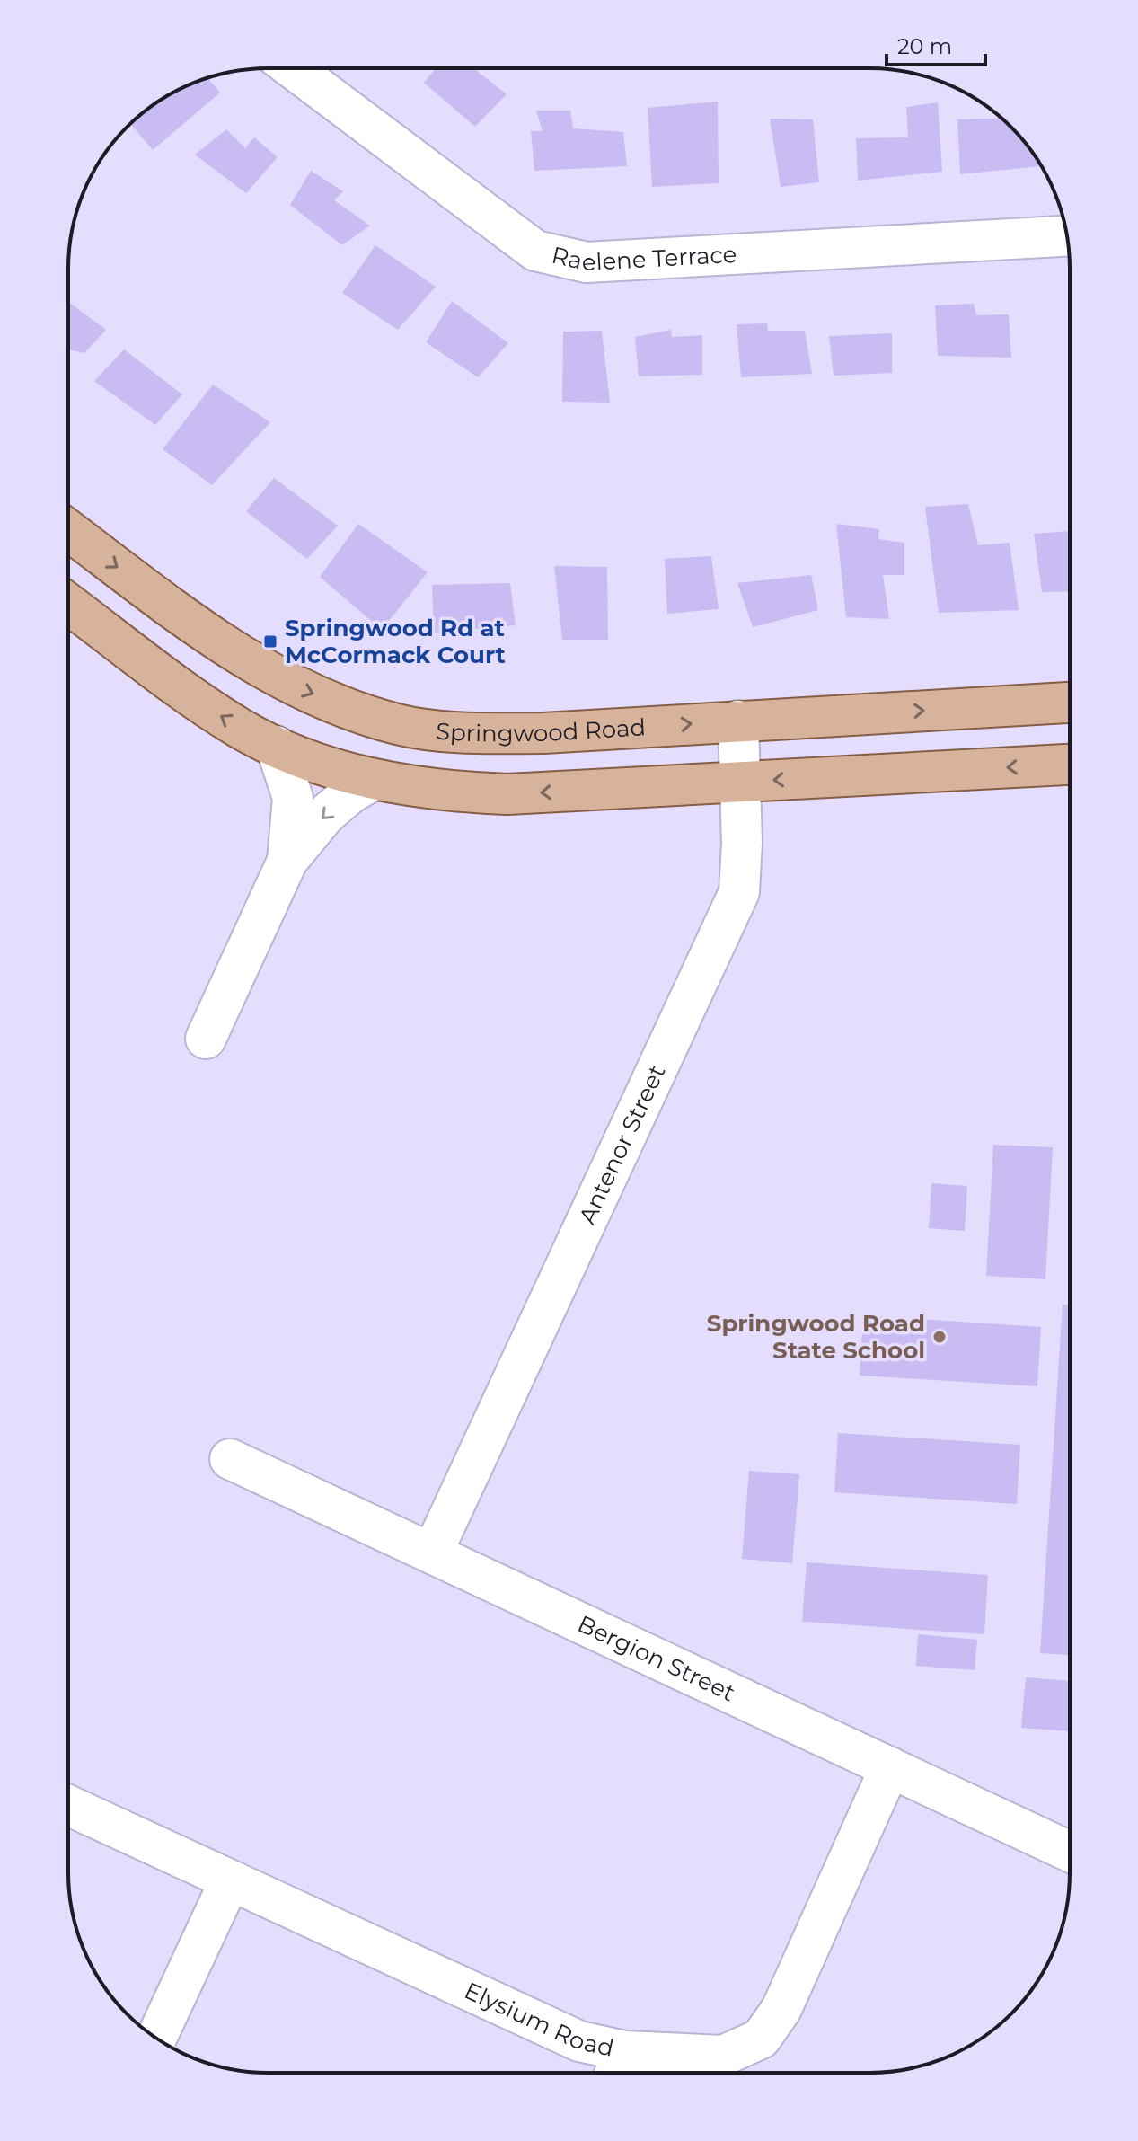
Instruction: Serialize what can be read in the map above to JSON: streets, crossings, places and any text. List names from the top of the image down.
{
  "streets": {
    "main road": ["Springwood Road"],
    "street": [
      "Raelene Terrace",
      "Antenor Street",
      "Bergion Street",
      "Elysium Road"
    ]
  },
  "crossings": [
    ["Springwood Road", "Antenor Street"],
    ["Antenor Street", "Bergion Street"],
    ["Bergion Street", "Elysium Road"]
  ],
  "places": {
    "transit": ["Springwood Rd at McCormack Court"],
    "other": ["Springwood Road State School"]
  },
  "scale_bar": "20 m"
}
